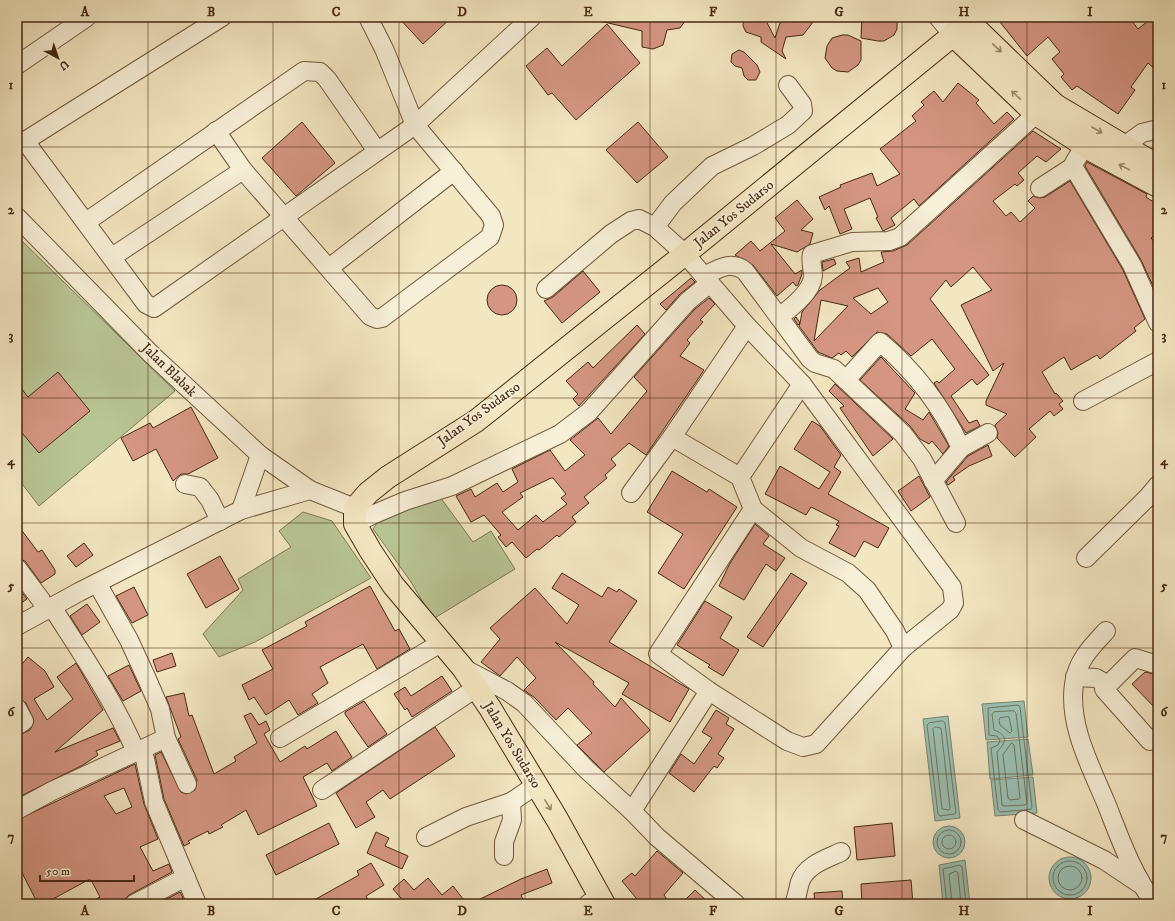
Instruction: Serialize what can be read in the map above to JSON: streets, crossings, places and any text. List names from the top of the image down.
{
  "streets": {
    "highway": ["Jalan Yos Sudarso"],
    "street": ["Jalan Blabak"]
  },
  "crossings": [
    ["Jalan Yos Sudarso", "Jalan Blabak"]
  ],
  "scale_bar": "50 m",
  "north": "bottom right",
  "grid": {
    "columns": [
      "A",
      "B",
      "C",
      "D",
      "E",
      "F",
      "G",
      "H",
      "I"
    ],
    "rows": [
      "1",
      "2",
      "3",
      "4",
      "5",
      "6",
      "7"
    ]
  }
}
